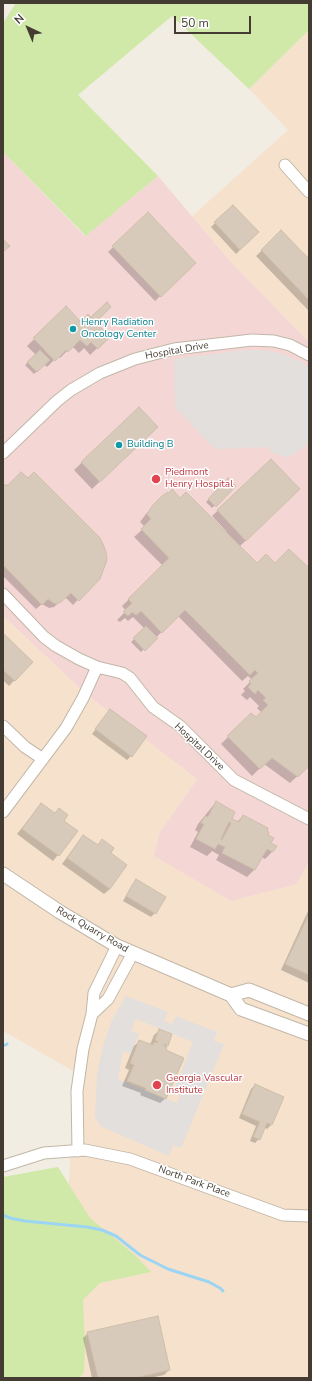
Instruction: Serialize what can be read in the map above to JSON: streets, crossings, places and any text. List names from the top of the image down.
{
  "streets": {
    "street": ["Hospital Drive", "Rock Quarry Road", "North Park Place"]
  },
  "places": [
    "Henry Radiation Oncology Center",
    "Building B",
    "Piedmont Henry Hospital",
    "Georgia Vascular Institute"
  ],
  "scale_bar": "50 m",
  "north": "top left"
}
